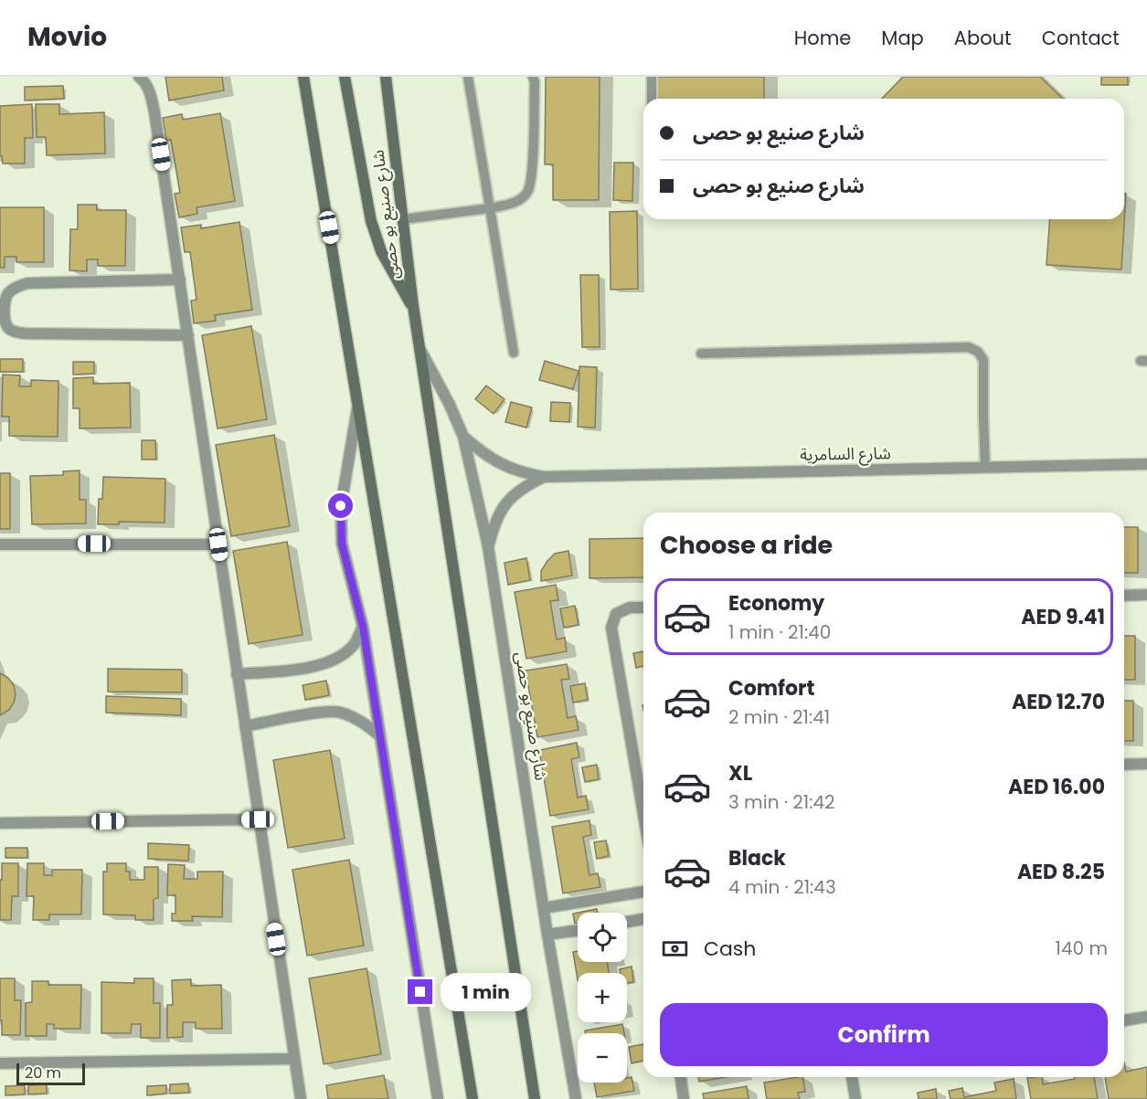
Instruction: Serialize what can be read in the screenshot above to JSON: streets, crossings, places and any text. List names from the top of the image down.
{
  "streets": {
    "street": ["شارع صنيع بو حصى", "شارع السامرية"]
  },
  "crossings": [
    ["شارع صنيع بو حصى", "شارع السامرية"]
  ],
  "scale_bar": "20 m",
  "page": {
    "header": "Movio",
    "nav": [
      "Home",
      "Map",
      "About",
      "Contact"
    ],
    "banner": ["شارع صنيع بو حصى", "شارع صنيع بو حصى"],
    "heading": "Choose a ride",
    "list": [
      {
        "name": "Economy",
        "note": "1 min · 21:40",
        "value": "AED 9.41"
      },
      {
        "name": "Comfort",
        "note": "2 min · 21:41",
        "value": "AED 12.70"
      },
      {
        "name": "XL",
        "note": "3 min · 21:42",
        "value": "AED 16.00"
      },
      {
        "name": "Black",
        "note": "4 min · 21:43",
        "value": "AED 8.25"
      }
    ],
    "map_buttons": ["+", "−"],
    "pay": ["Cash", "140 m"],
    "bubble": "1 min",
    "buttons": "Confirm",
    "scale": "20 m"
  }
}
